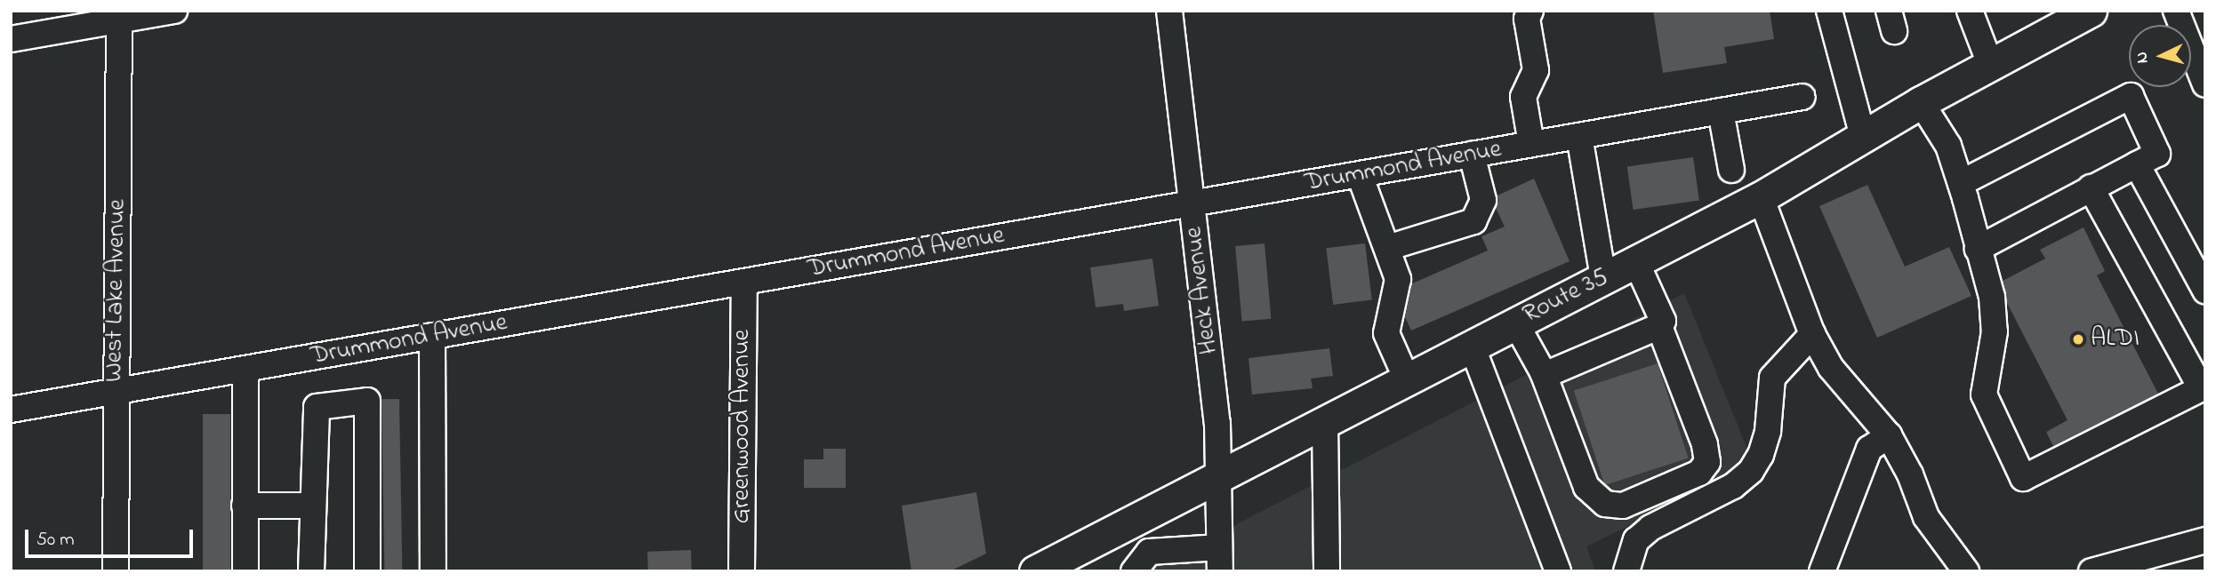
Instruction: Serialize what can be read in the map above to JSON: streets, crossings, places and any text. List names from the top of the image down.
{
  "streets": {
    "main road": ["Route 35"],
    "street": [
      "Drummond Avenue",
      "West Lake Avenue",
      "Heck Avenue",
      "Greenwood Avenue"
    ]
  },
  "crossings": [
    ["Drummond Avenue", "West Lake Avenue"],
    ["Drummond Avenue", "Heck Avenue"],
    ["Drummond Avenue", "Greenwood Avenue"],
    ["Heck Avenue", "Route 35"]
  ],
  "places": ["ALDI"],
  "scale_bar": "50 m",
  "north": "left"
}
